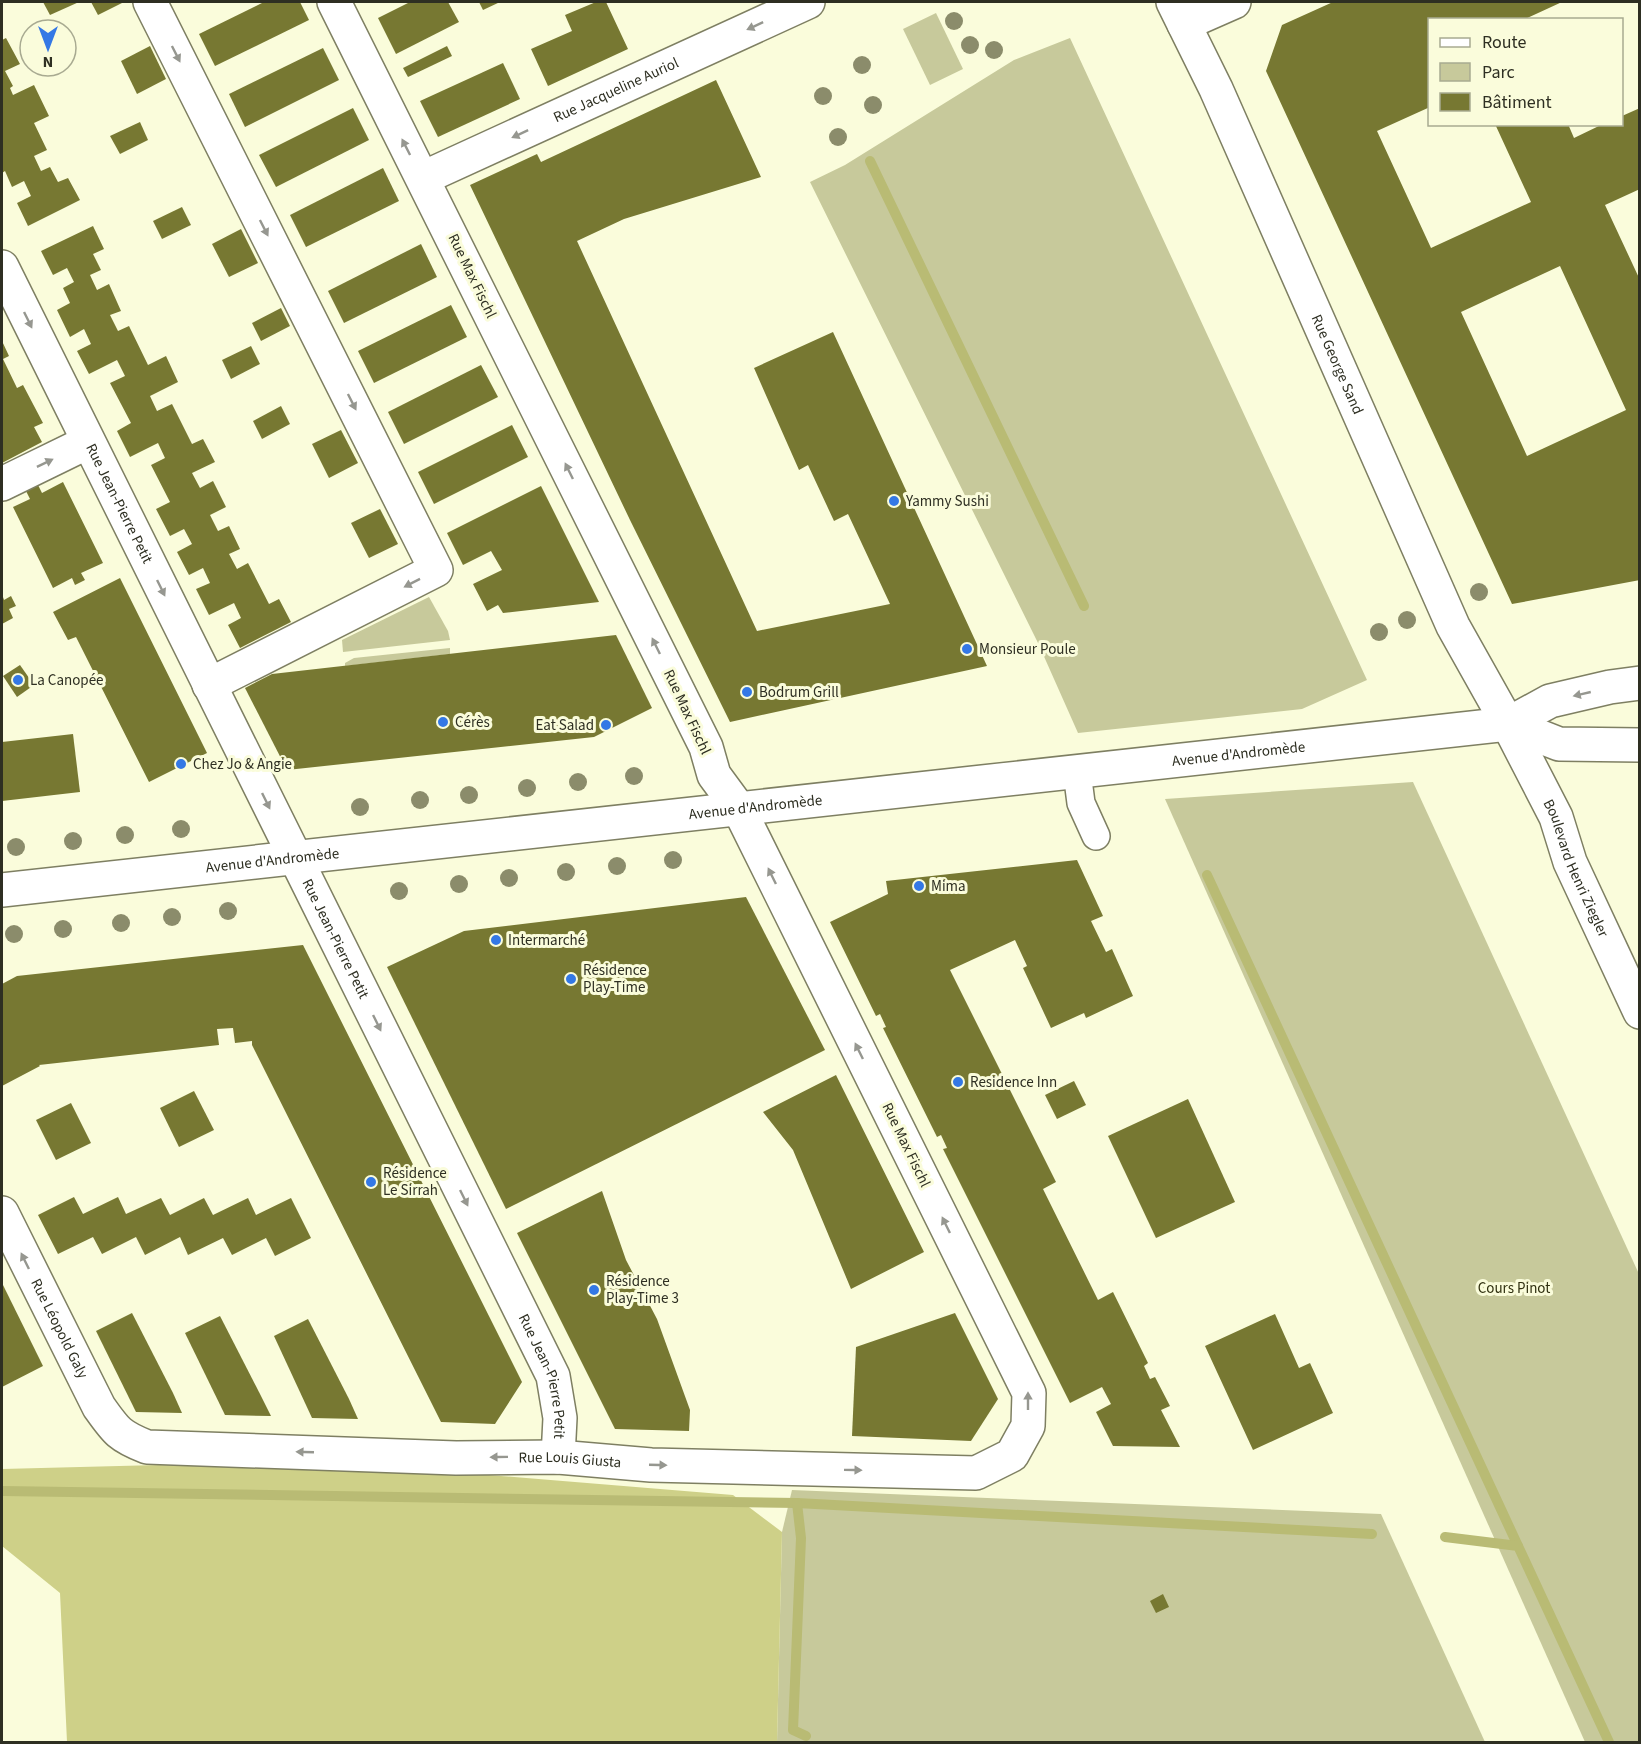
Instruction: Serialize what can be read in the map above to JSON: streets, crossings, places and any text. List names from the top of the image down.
{
  "streets": {
    "street": [
      "Rue Jacqueline Auriol",
      "Rue Max Fischl",
      "Rue George Sand",
      "Rue Jean-Pierre Petit",
      "Avenue d'Andromède",
      "Boulevard Henri Ziegler",
      "Rue Léopold Galy",
      "Rue Louis Giusta"
    ]
  },
  "crossings": [
    ["Rue Jacqueline Auriol", "Rue Max Fischl"],
    ["Rue Max Fischl", "Avenue d'Andromède"],
    ["Rue Max Fischl", "Rue Louis Giusta"],
    ["Rue George Sand", "Avenue d'Andromède"],
    ["Rue George Sand", "Boulevard Henri Ziegler"],
    ["Rue Jean-Pierre Petit", "Avenue d'Andromède"],
    ["Rue Jean-Pierre Petit", "Rue Louis Giusta"],
    ["Avenue d'Andromède", "Boulevard Henri Ziegler"],
    ["Rue Léopold Galy", "Rue Louis Giusta"]
  ],
  "one_way": [
    "Rue Jacqueline Auriol",
    "Rue Max Fischl",
    "Rue Jean-Pierre Petit",
    "Rue Léopold Galy"
  ],
  "parks": ["Cours Pinot"],
  "places": [
    "Yammy Sushi",
    "Monsieur Poule",
    "La Canopée",
    "Bodrum Grill",
    "Cérès",
    "Eat Salad",
    "Chez Jo & Angie",
    "Mima",
    "Intermarché",
    "Résidence Play-Time",
    "Residence Inn",
    "Résidence Le Sirrah",
    "Résidence Play-Time 3"
  ],
  "legend": ["Route", "Parc", "Bâtiment"],
  "north": "bottom"
}
